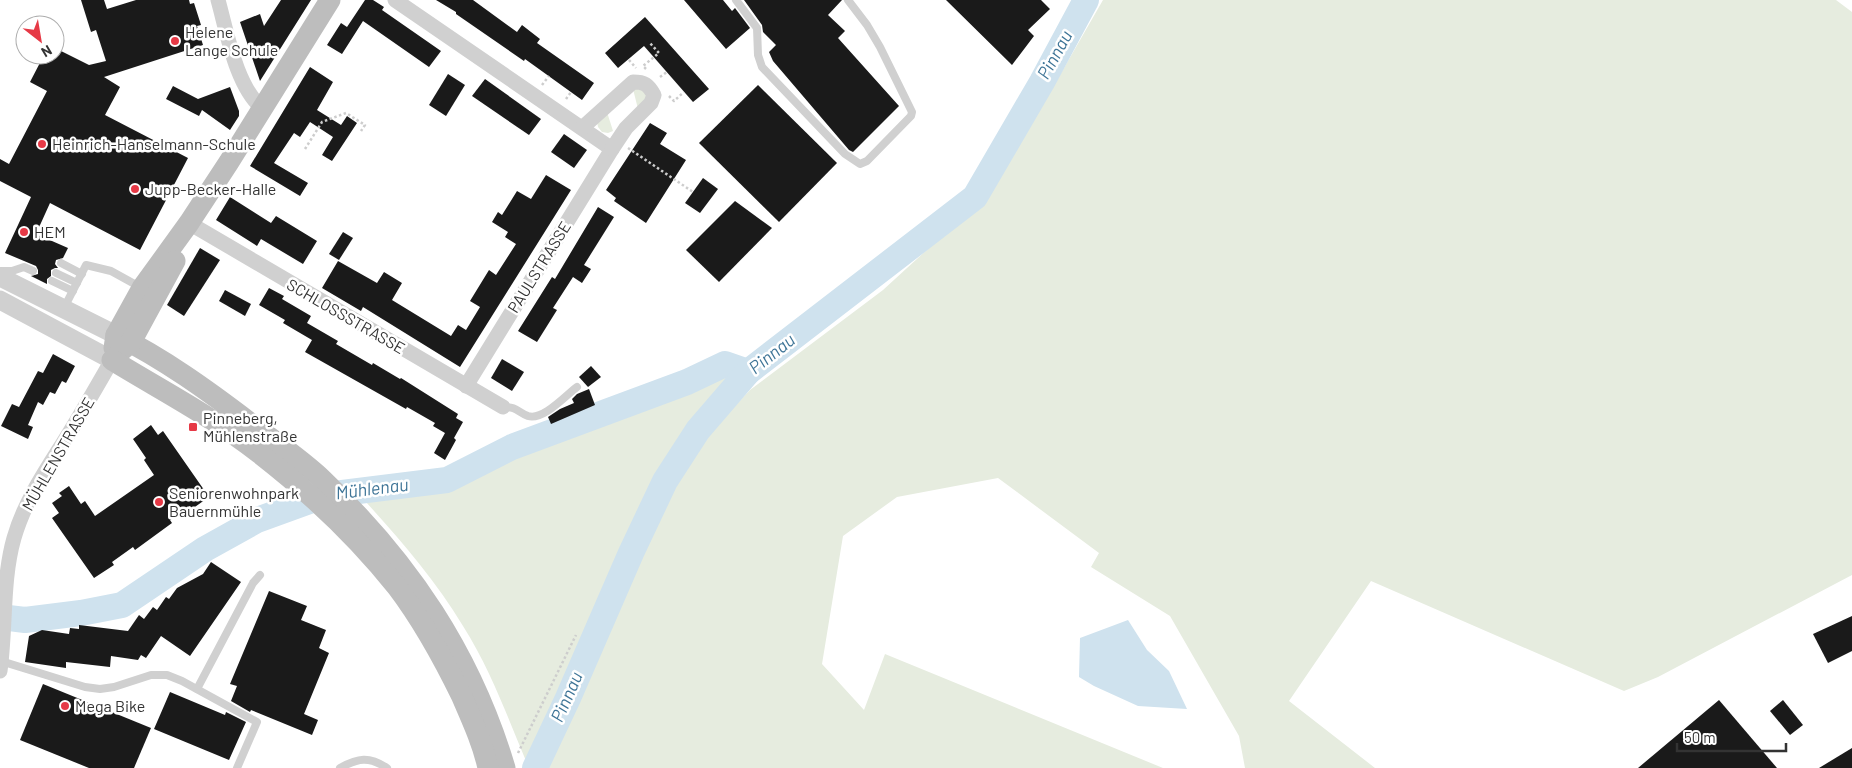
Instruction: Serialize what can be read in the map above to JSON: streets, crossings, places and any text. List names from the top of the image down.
{
  "streets": {
    "main road": ["MÜHLENSTRASSE"],
    "street": ["PAULSTRASSE", "SCHLOSSSTRASSE"]
  },
  "crossings": [
    ["PAULSTRASSE", "SCHLOSSSTRASSE"],
    ["SCHLOSSSTRASSE", "MÜHLENSTRASSE"]
  ],
  "water": ["Pinnau", "Mühlenau"],
  "places": {
    "other": [
      "Helene Lange Schule",
      "Heinrich-Hanselmann-Schule",
      "Jupp-Becker-Halle",
      "HEM",
      "Seniorenwohnpark Bauernmühle",
      "Mega Bike"
    ],
    "transit": ["Pinneberg, Mühlenstraße"]
  },
  "scale_bar": "50 m",
  "north": "bottom right"
}
